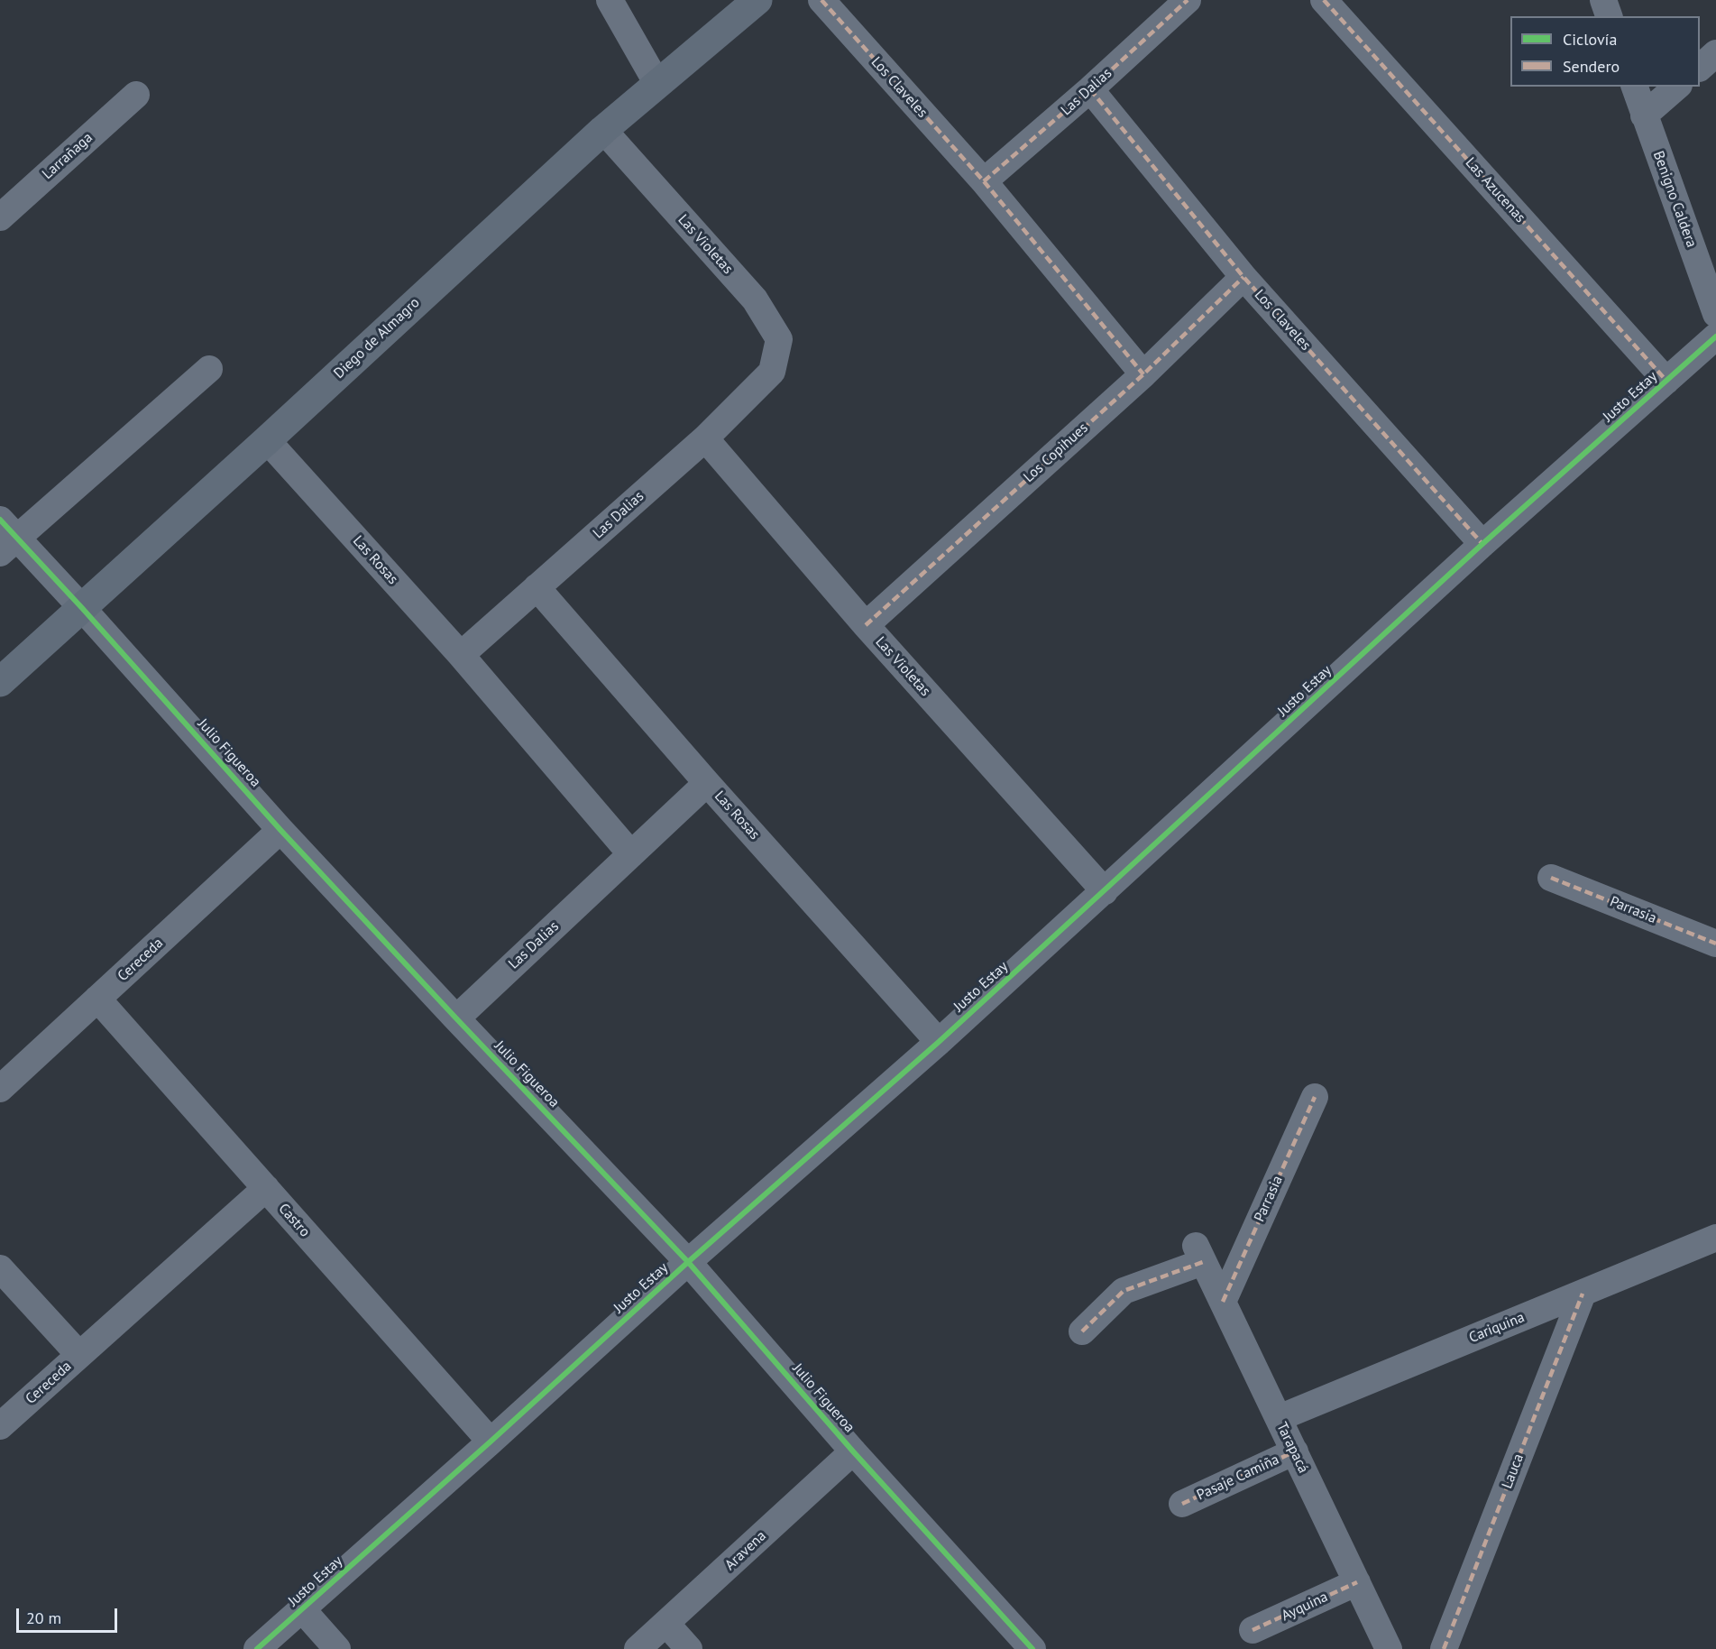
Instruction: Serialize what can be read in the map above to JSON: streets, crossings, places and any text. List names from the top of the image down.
{
  "streets": {
    "street": [
      "Los Claveles",
      "Las Dalias",
      "Larrañaga",
      "Las Azucenas",
      "Benigno Caldera",
      "Las Violetas",
      "Diego de Almagro",
      "Justo Estay",
      "Los Copihues",
      "Las Rosas",
      "Julio Figueroa",
      "Parrasia",
      "Cereceda",
      "Castro",
      "Cariquina",
      "Tarapacá",
      "Lauca",
      "Pasaje Camiña",
      "Aravena",
      "Ayquina"
    ]
  },
  "crossings": [
    ["Los Claveles", "Las Dalias"],
    ["Los Claveles", "Justo Estay"],
    ["Los Claveles", "Los Copihues"],
    ["Las Dalias", "Las Violetas"],
    ["Las Dalias", "Las Rosas"],
    ["Las Dalias", "Julio Figueroa"],
    ["Las Azucenas", "Justo Estay"],
    ["Las Violetas", "Diego de Almagro"],
    ["Las Violetas", "Justo Estay"],
    ["Las Violetas", "Los Copihues"],
    ["Diego de Almagro", "Las Rosas"],
    ["Diego de Almagro", "Julio Figueroa"],
    ["Justo Estay", "Las Rosas"],
    ["Justo Estay", "Julio Figueroa"],
    ["Justo Estay", "Castro"],
    ["Julio Figueroa", "Cereceda"],
    ["Julio Figueroa", "Aravena"],
    ["Parrasia", "Tarapacá"],
    ["Cereceda", "Castro"],
    ["Cariquina", "Tarapacá"],
    ["Cariquina", "Lauca"],
    ["Tarapacá", "Pasaje Camiña"],
    ["Tarapacá", "Ayquina"]
  ],
  "legend": ["Ciclovía", "Sendero"],
  "scale_bar": "20 m"
}
